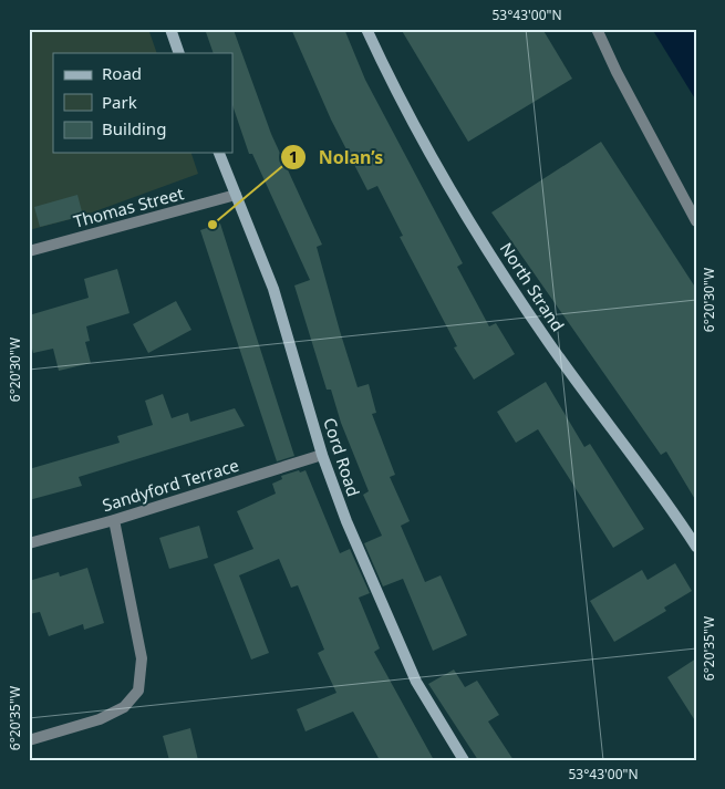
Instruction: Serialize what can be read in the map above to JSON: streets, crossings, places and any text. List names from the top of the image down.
{
  "streets": {
    "street": [
      "Thomas Street",
      "North Strand",
      "Cord Road",
      "Sandyford Terrace"
    ]
  },
  "crossings": [
    ["Thomas Street", "Cord Road"],
    ["Cord Road", "Sandyford Terrace"]
  ],
  "places": ["Nolan’s"],
  "legend": ["Road", "Park", "Building"],
  "coordinates": ["53°43'00\"N", "6°20'30\"W", "6°20'35\"W"]
}
